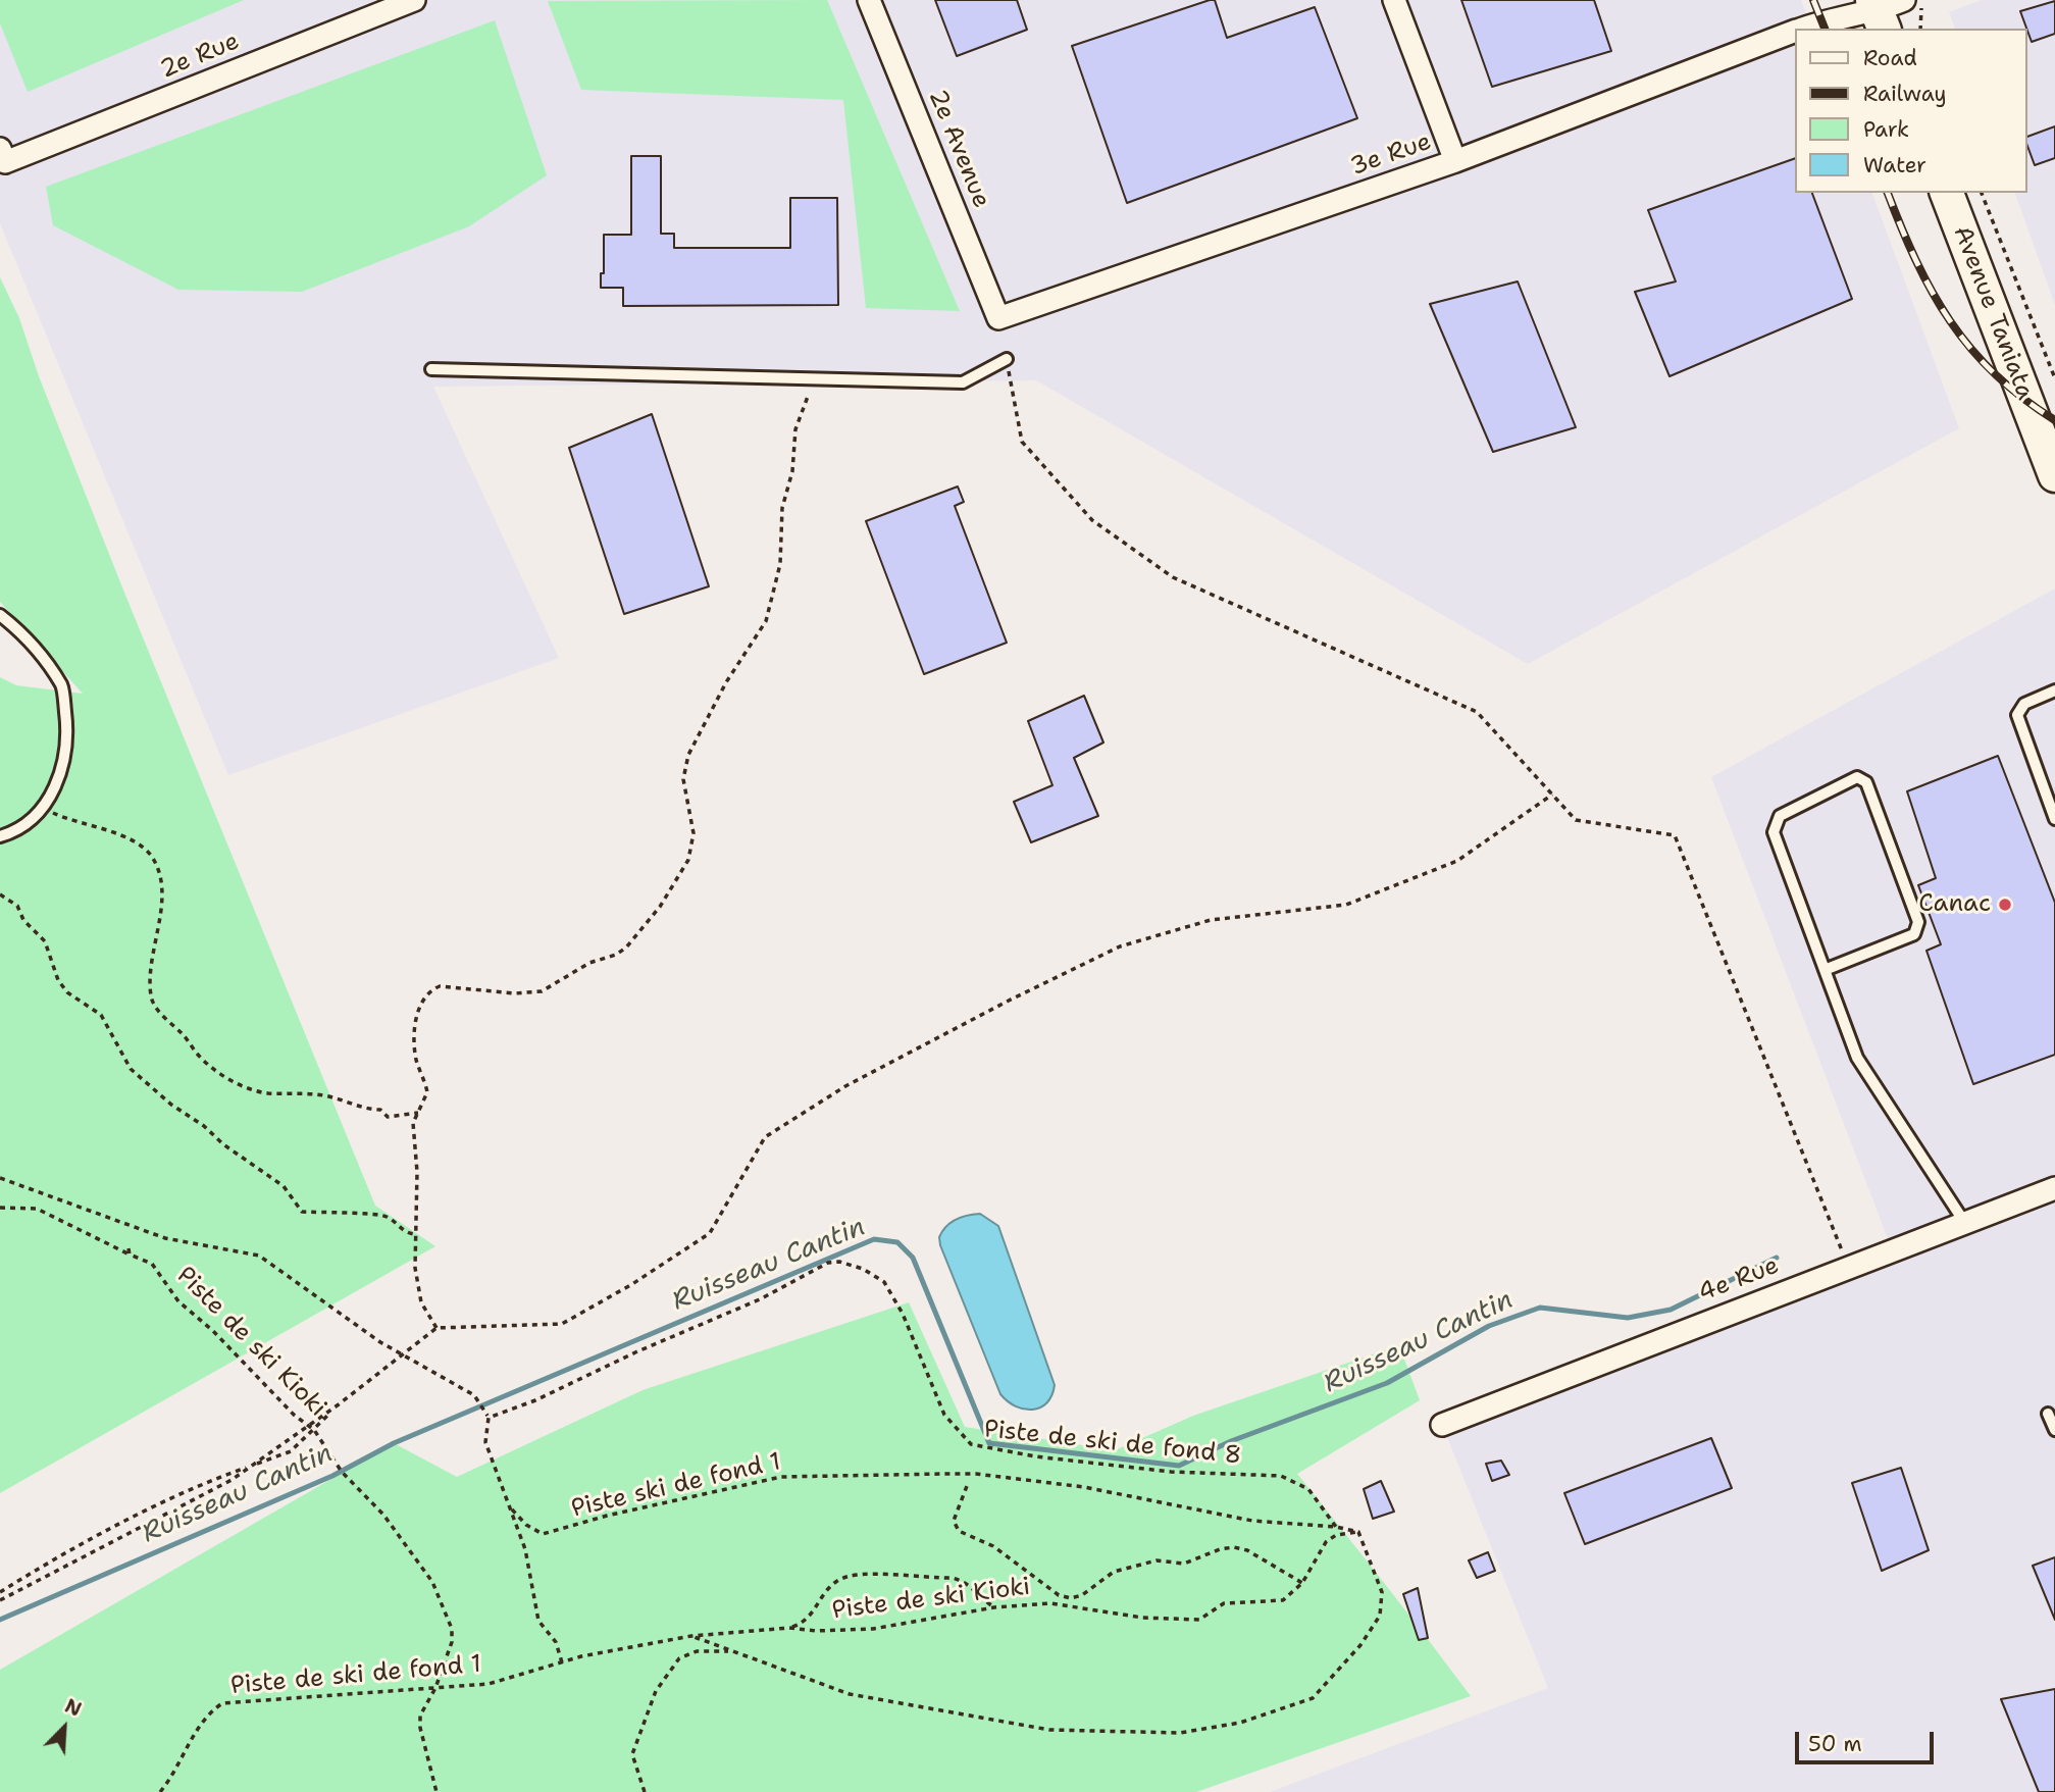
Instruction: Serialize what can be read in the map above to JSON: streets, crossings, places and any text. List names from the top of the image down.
{
  "streets": {
    "main road": ["Avenue Taniata"],
    "street": [
      "2e Rue",
      "2e Avenue",
      "3e Rue",
      "4e Rue"
    ],
    "path": [
      "Piste de ski Kioki",
      "Piste de ski de fond 8",
      "Piste ski de fond 1",
      "Piste de ski de fond 1"
    ]
  },
  "crossings": [
    ["2e Avenue", "3e Rue"],
    ["Piste de ski Kioki", "Piste de ski de fond 1"],
    ["Piste de ski de fond 8", "Piste ski de fond 1"]
  ],
  "water": ["Ruisseau Cantin"],
  "places": ["Canac"],
  "legend": [
    "Road",
    "Railway",
    "Park",
    "Water"
  ],
  "scale_bar": "50 m",
  "north": "top right"
}
